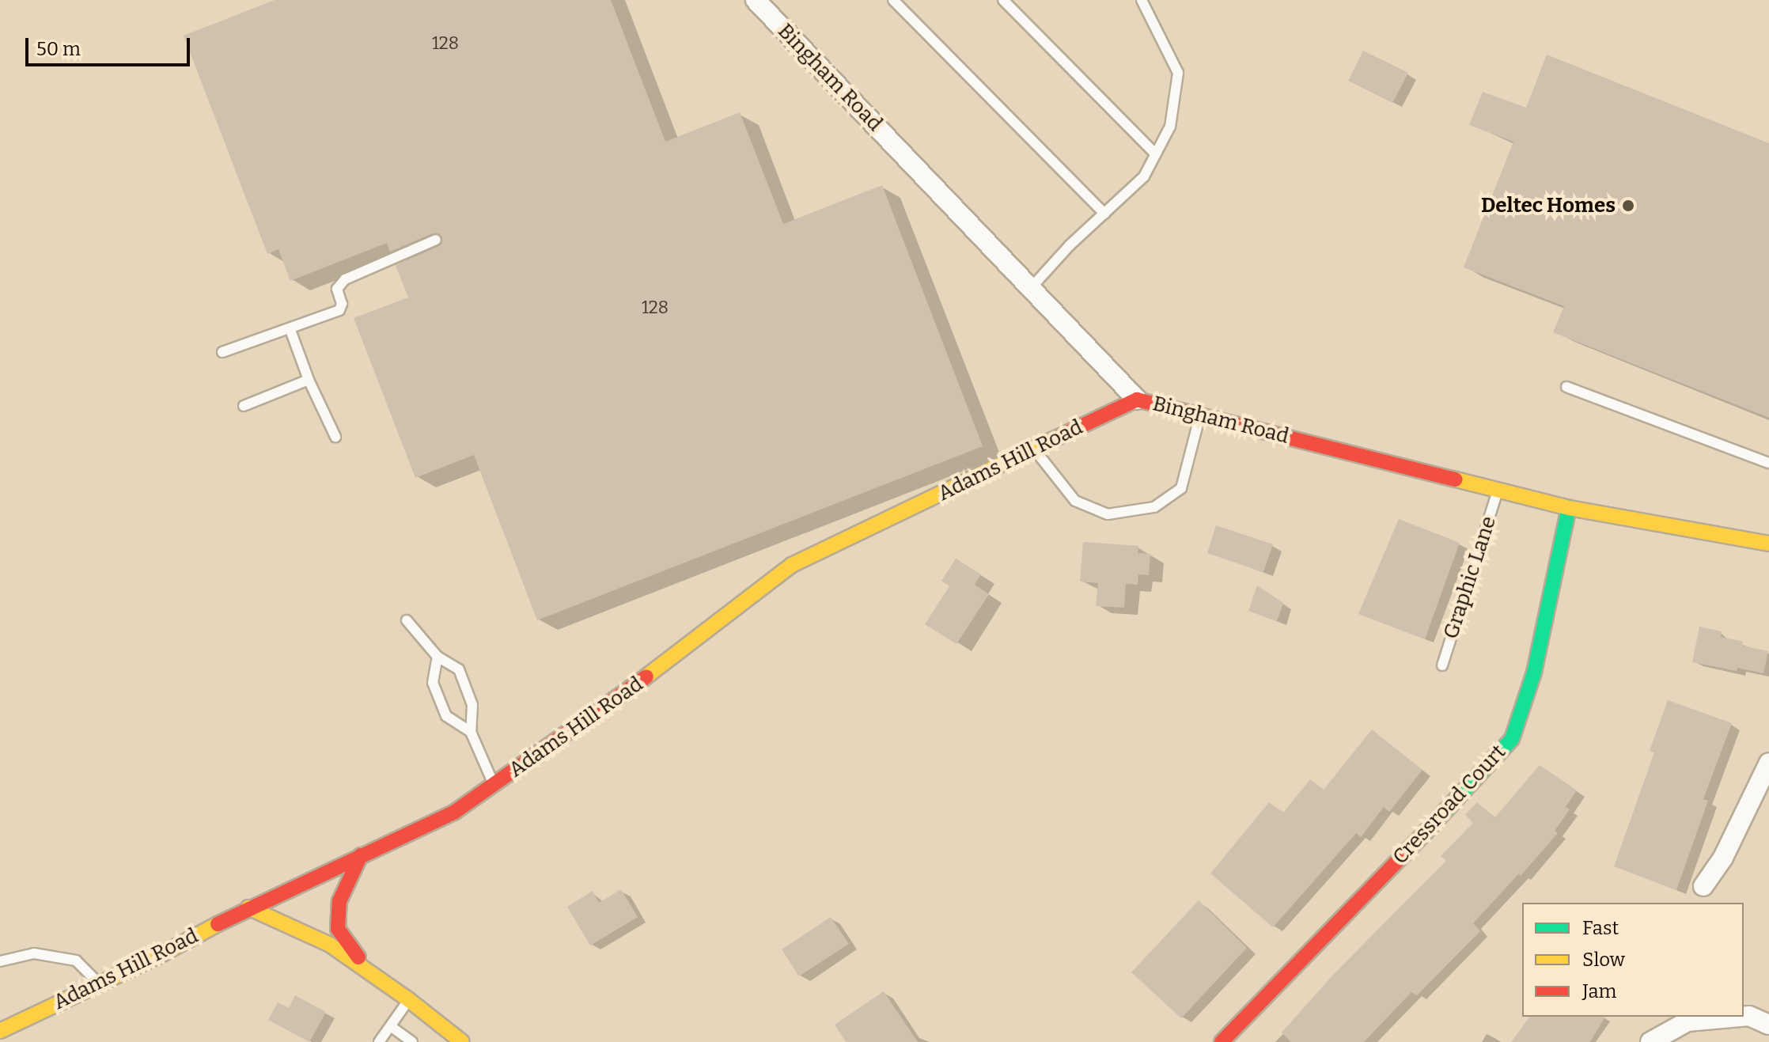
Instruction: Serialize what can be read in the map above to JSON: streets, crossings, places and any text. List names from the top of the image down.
{
  "streets": {
    "street": ["Bingham Road", "Adams Hill Road", "Cressroad Court"],
    "lane": ["Graphic Lane"]
  },
  "crossings": [
    ["Bingham Road", "Adams Hill Road"],
    ["Bingham Road", "Graphic Lane"],
    ["Bingham Road", "Cressroad Court"]
  ],
  "places": ["Deltec Homes"],
  "house_numbers": ["128", "128"],
  "legend": ["Fast", "Slow", "Jam"],
  "scale_bar": "50 m"
}
